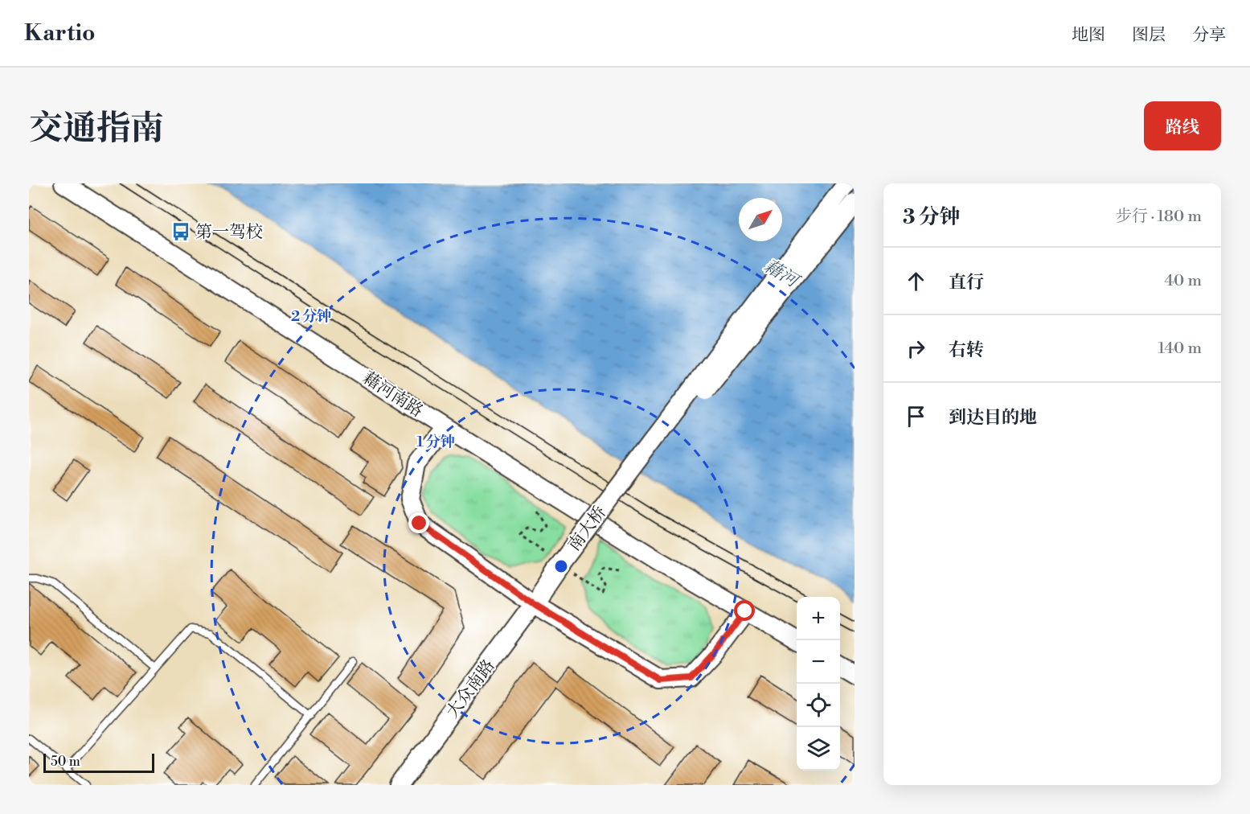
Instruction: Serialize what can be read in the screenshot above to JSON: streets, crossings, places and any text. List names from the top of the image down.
{
  "streets": {
    "main road": ["藉河南路", "南大桥", "大众南路"]
  },
  "crossings": [
    ["南大桥", "大众南路"]
  ],
  "water": ["藉河"],
  "places": {
    "bus stop": ["第一驾校"]
  },
  "scale_bar": "50 m",
  "north": "top right",
  "page": {
    "header": "Kartio",
    "nav": ["地图", "图层", "分享"],
    "title": "交通指南",
    "buttons": "路线",
    "heading": ["3 分钟", "步行 · 180 m"],
    "list": [
      ["直行", "40 m"],
      ["右转", "140 m"],
      "到达目的地"
    ],
    "map_buttons": ["+", "−"],
    "scale": "50 m"
  },
  "rings": ["2 分钟", "1 分钟"]
}
